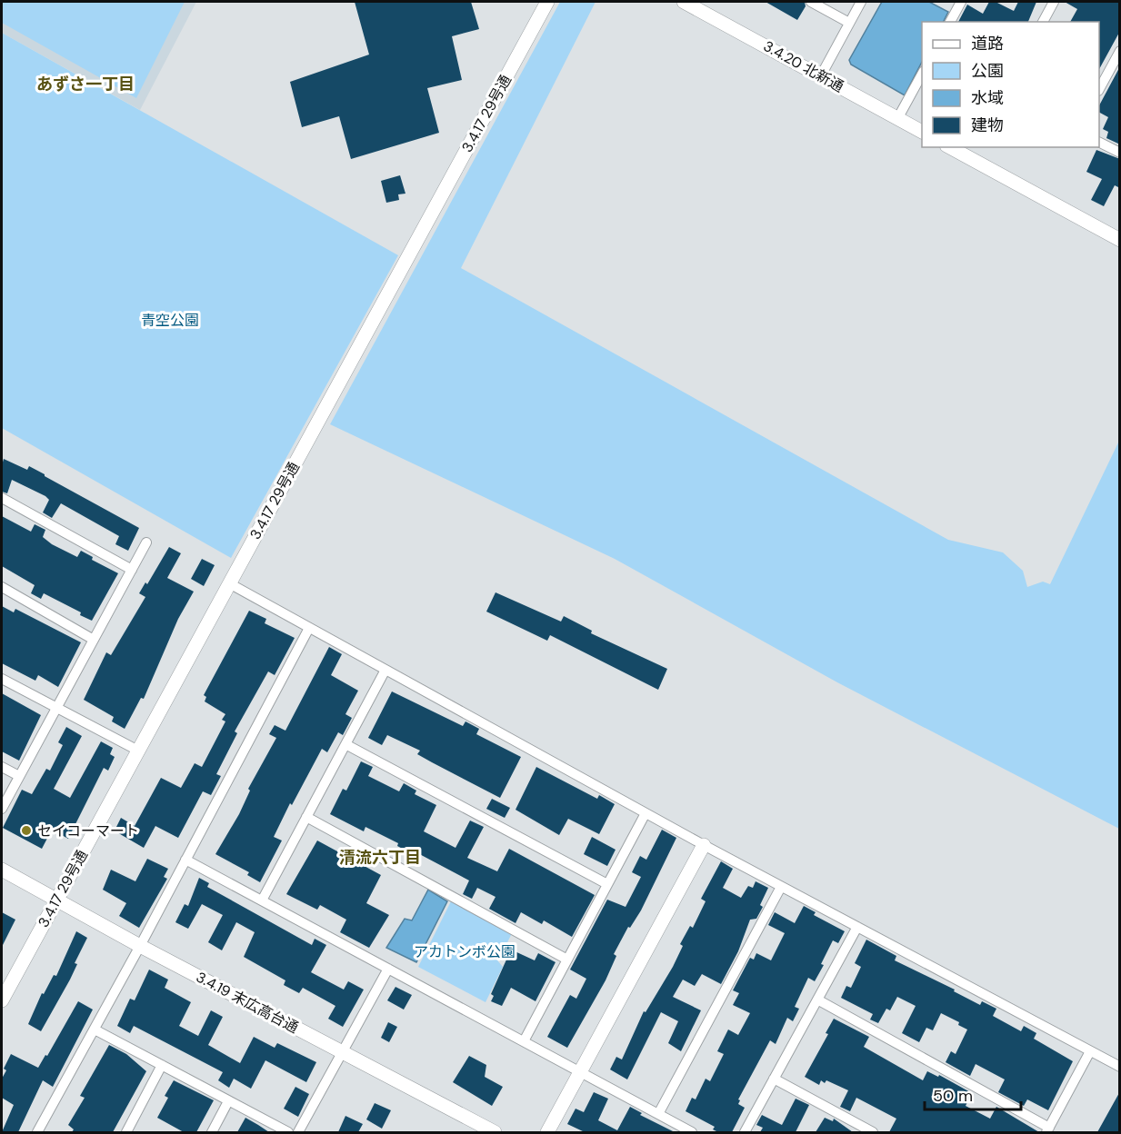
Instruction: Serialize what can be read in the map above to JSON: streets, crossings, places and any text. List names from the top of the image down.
{
  "streets": {
    "street": ["3.4.20 北新通", "3.4.17 29号通", "3.4.19 末広高台通"]
  },
  "crossings": [
    ["3.4.17 29号通", "3.4.19 末広高台通"]
  ],
  "districts": ["あずさ一丁目", "清流六丁目"],
  "parks": ["青空公園", "アカトンボ公園"],
  "places": ["セイコーマート"],
  "legend": [
    "道路",
    "公園",
    "水域",
    "建物"
  ],
  "scale_bar": "50 m"
}
